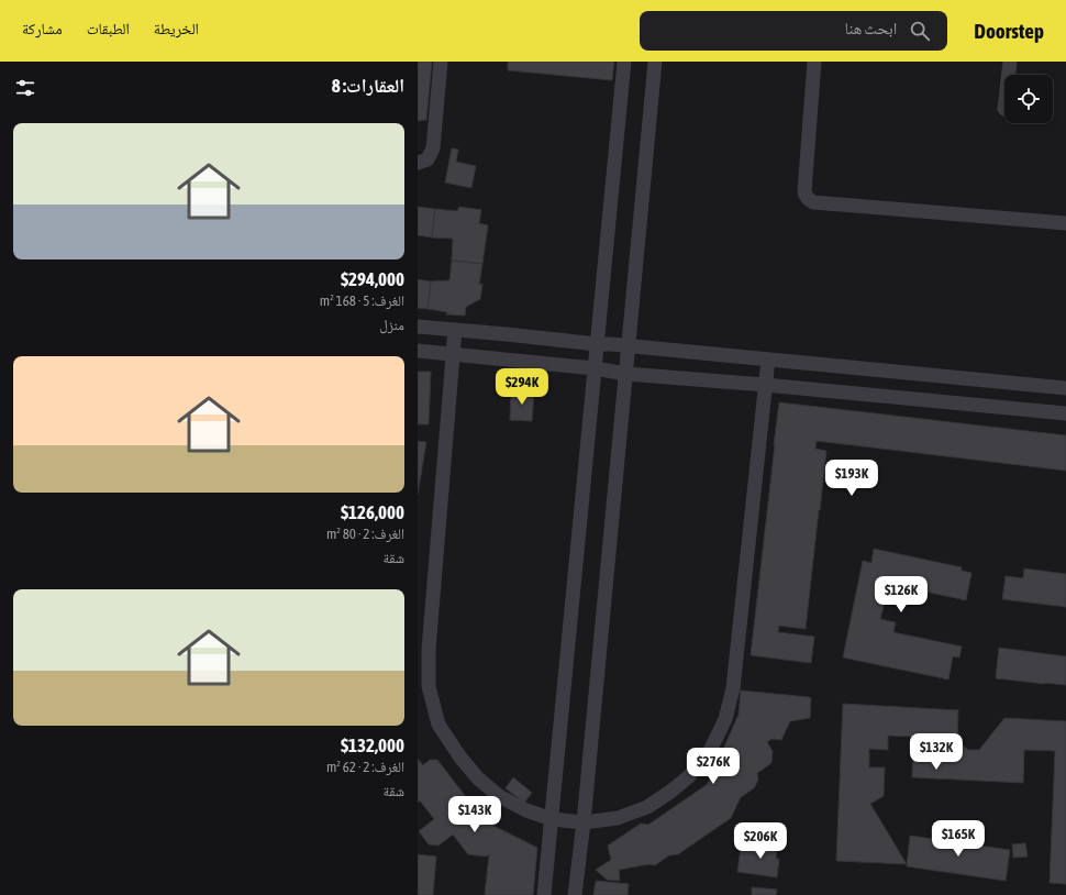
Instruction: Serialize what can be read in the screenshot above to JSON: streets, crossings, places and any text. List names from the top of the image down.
{
  "page": {
    "header": "Doorstep",
    "search": "ابحث هنا",
    "nav": ["الخريطة", "الطبقات", "مشاركة"],
    "heading": "العقارات: 8",
    "list": [
      {
        "name": "$294,000",
        "note": "الغرف: 5 · 168 m² · منزل"
      },
      {
        "name": "$126,000",
        "note": "الغرف: 2 · 80 m² · شقة"
      },
      {
        "name": "$132,000",
        "note": "الغرف: 2 · 62 m² · شقة"
      }
    ],
    "price": [
      "$294K",
      "$193K",
      "$126K",
      "$132K",
      "$276K",
      "$143K",
      "$165K",
      "$206K"
    ]
  }
}
